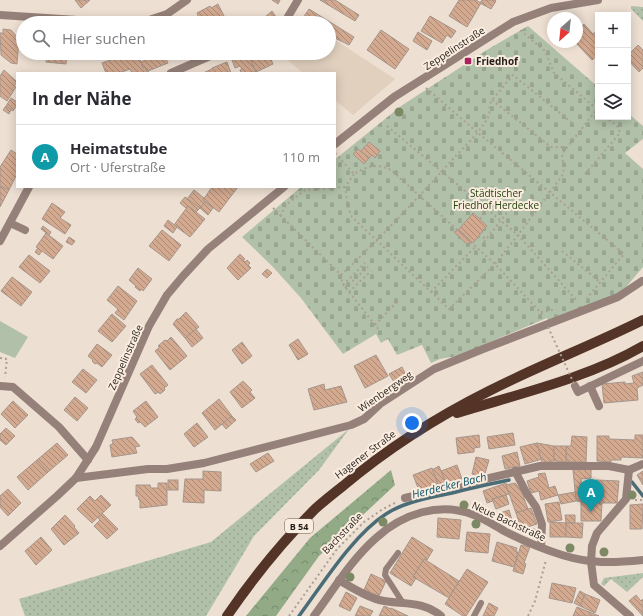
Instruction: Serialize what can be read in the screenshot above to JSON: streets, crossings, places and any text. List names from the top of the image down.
{
  "streets": {
    "main road": ["Hagener Straße", "B 54"],
    "street": ["Zeppelinstraße", "Wienbergweg", "Neue Bachstraße"],
    "path": ["Bachstraße"]
  },
  "crossings": [
    ["Zeppelinstraße", "Wienbergweg"],
    ["Hagener Straße", "B 54"]
  ],
  "water": ["Herdecker Bach"],
  "parks": ["Städtischer Friedhof Herdecke"],
  "places": {
    "transit": ["Friedhof"]
  },
  "north": "bottom left",
  "page": {
    "map_buttons": ["+", "−"],
    "search": "Hier suchen",
    "heading": "In der Nähe",
    "list": [
      {
        "mark": "A",
        "name": "Heimatstube",
        "note": "Ort · Uferstraße",
        "value": "110 m"
      }
    ],
    "pins": "A"
  }
}
